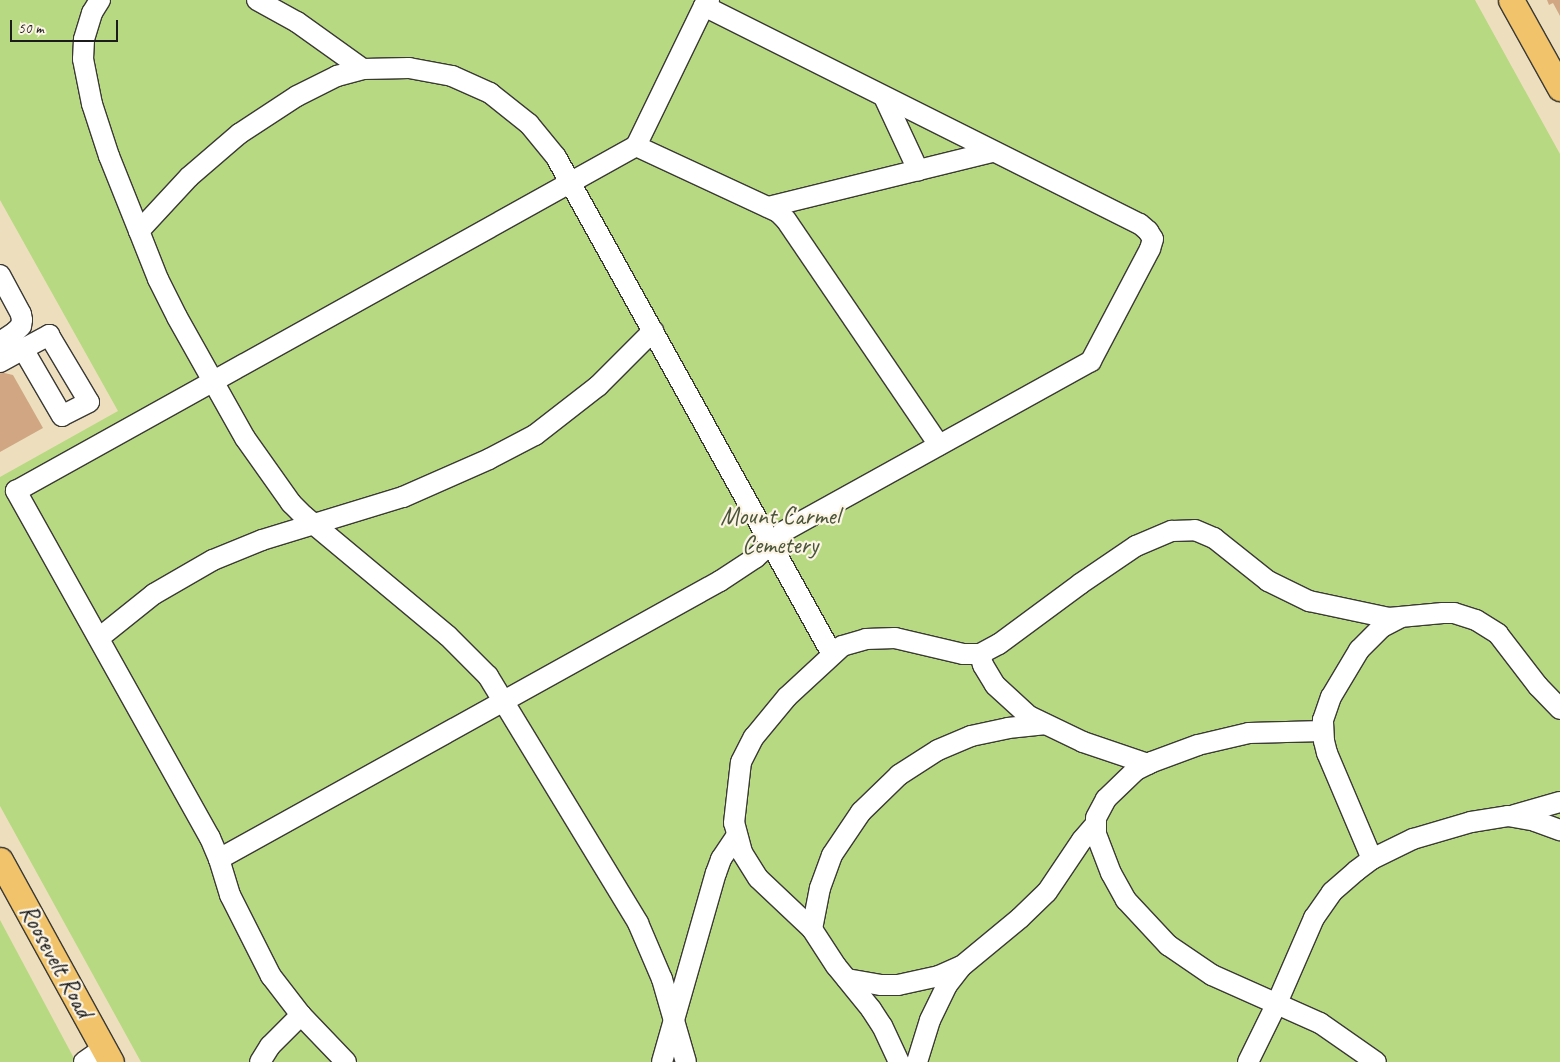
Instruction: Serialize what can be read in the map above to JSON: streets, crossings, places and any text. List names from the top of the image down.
{
  "streets": {
    "main road": ["Roosevelt Road"]
  },
  "parks": ["Mount Carmel Cemetery"],
  "scale_bar": "50 m"
}
